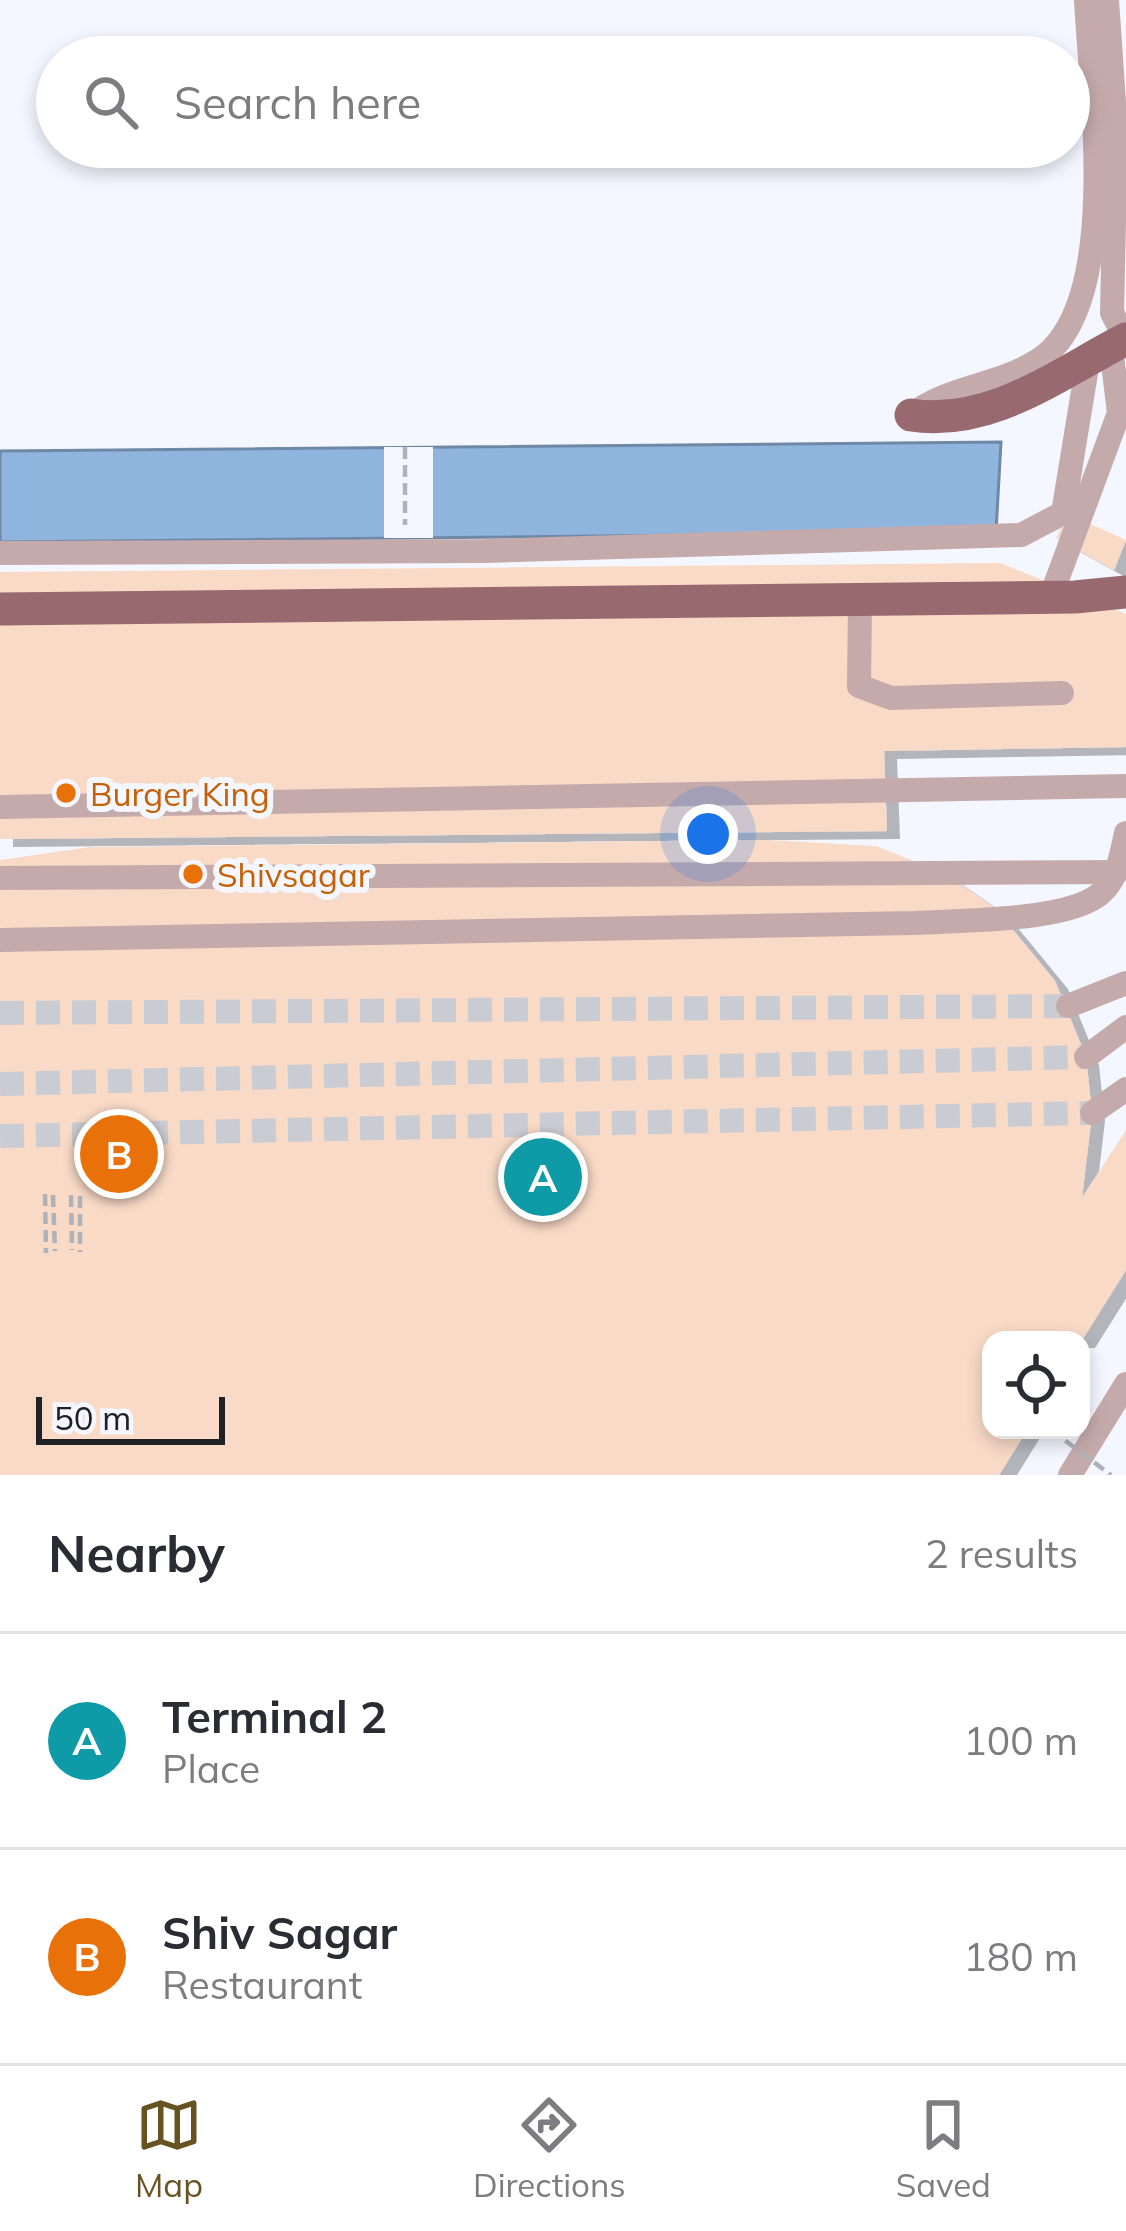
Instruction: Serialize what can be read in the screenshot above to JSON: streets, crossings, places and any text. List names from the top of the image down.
{
  "places": ["Burger King", "Shivsagar"],
  "scale_bar": "50 m",
  "page": {
    "search": "Search here",
    "pins": ["B", "A"],
    "scale": "50 m",
    "heading": ["Nearby", "2 results"],
    "list": [
      {
        "mark": "A",
        "name": "Terminal 2",
        "note": "Place",
        "value": "100 m"
      },
      {
        "mark": "B",
        "name": "Shiv Sagar",
        "note": "Restaurant",
        "value": "180 m"
      }
    ],
    "nav": ["Map", "Directions", "Saved"]
  }
}
